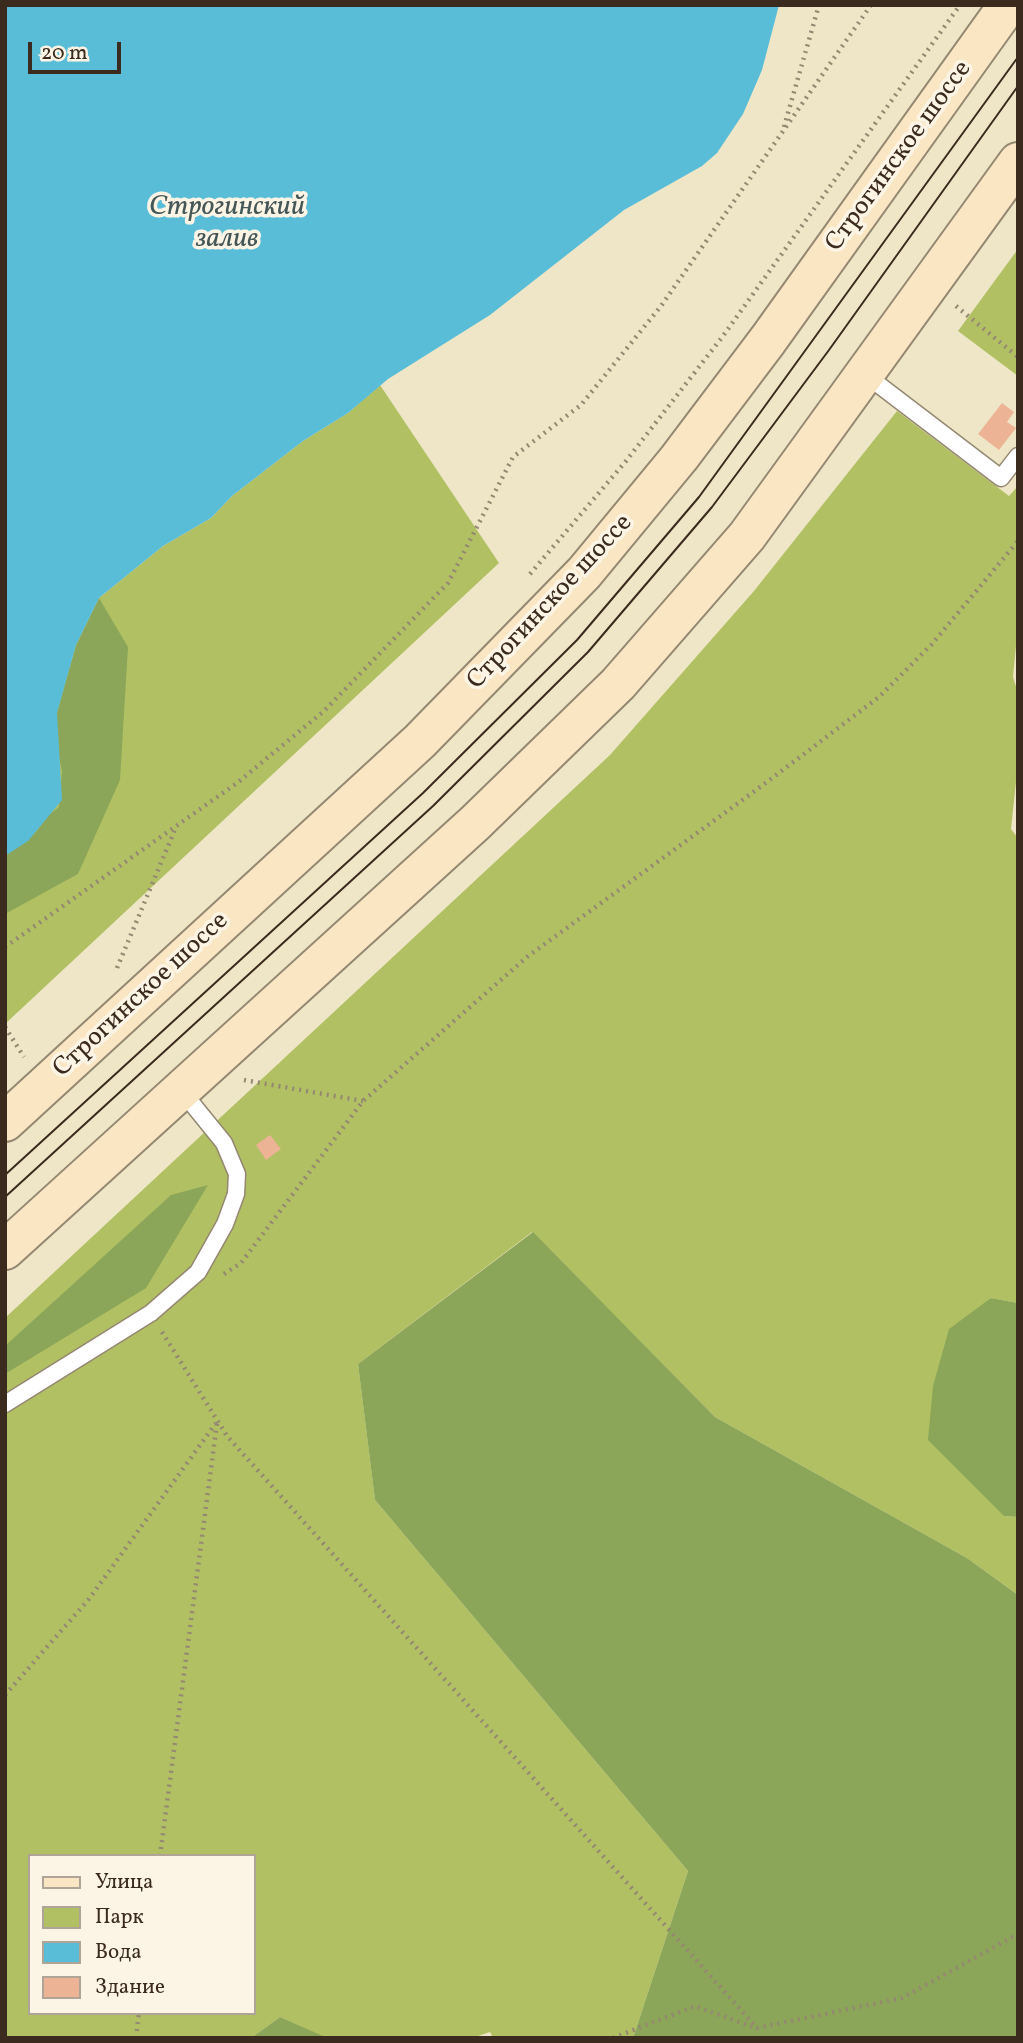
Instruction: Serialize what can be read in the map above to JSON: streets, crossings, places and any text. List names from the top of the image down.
{
  "streets": {
    "main road": ["Строгинское шоссе"]
  },
  "water": ["Строгинский залив"],
  "legend": [
    "Улица",
    "Парк",
    "Вода",
    "Здание"
  ],
  "scale_bar": "20 m"
}
